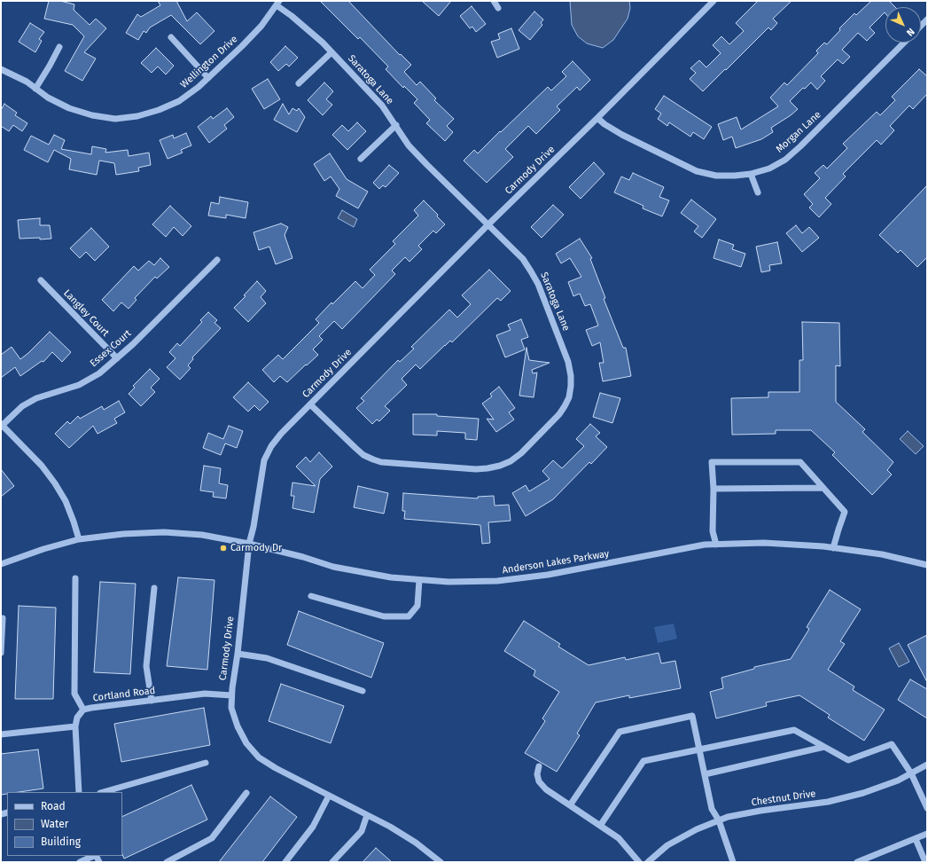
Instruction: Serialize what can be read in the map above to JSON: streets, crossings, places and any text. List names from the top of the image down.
{
  "streets": {
    "street": [
      "Wellington Drive",
      "Saratoga Lane",
      "Morgan Lane",
      "Carmody Drive",
      "Langley Court",
      "Essex Court",
      "Anderson Lakes Parkway",
      "Cortland Road",
      "Chestnut Drive"
    ]
  },
  "crossings": [
    ["Wellington Drive", "Saratoga Lane"],
    ["Saratoga Lane", "Carmody Drive"],
    ["Morgan Lane", "Carmody Drive"],
    ["Carmody Drive", "Anderson Lakes Parkway"],
    ["Carmody Drive", "Cortland Road"],
    ["Langley Court", "Essex Court"]
  ],
  "places": ["Carmody Dr"],
  "legend": ["Road", "Water", "Building"],
  "north": "bottom right"
}
